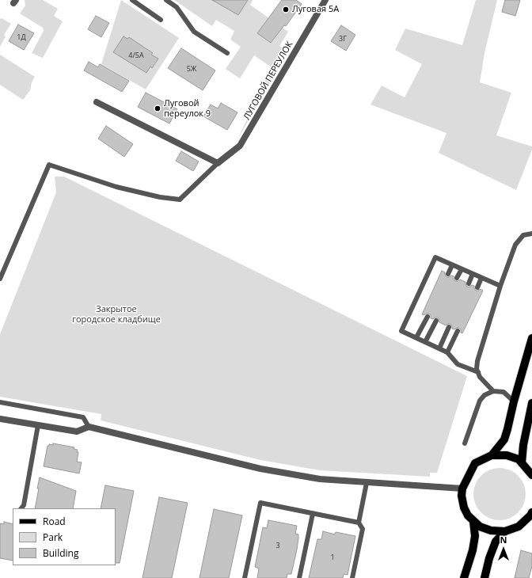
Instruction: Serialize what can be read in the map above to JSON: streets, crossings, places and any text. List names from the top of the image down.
{
  "streets": {
    "street": ["ЛУГОВОЙ ПЕРЕУЛОК"]
  },
  "parks": ["Закрытое городское кладбище"],
  "places": ["Луговая 5А", "Луговой переулок 9"],
  "house_numbers": [
    "1Д",
    "3Г",
    "4/5А",
    "5Ж",
    "3",
    "1"
  ],
  "legend": ["Road", "Park", "Building"],
  "north": "top"
}
